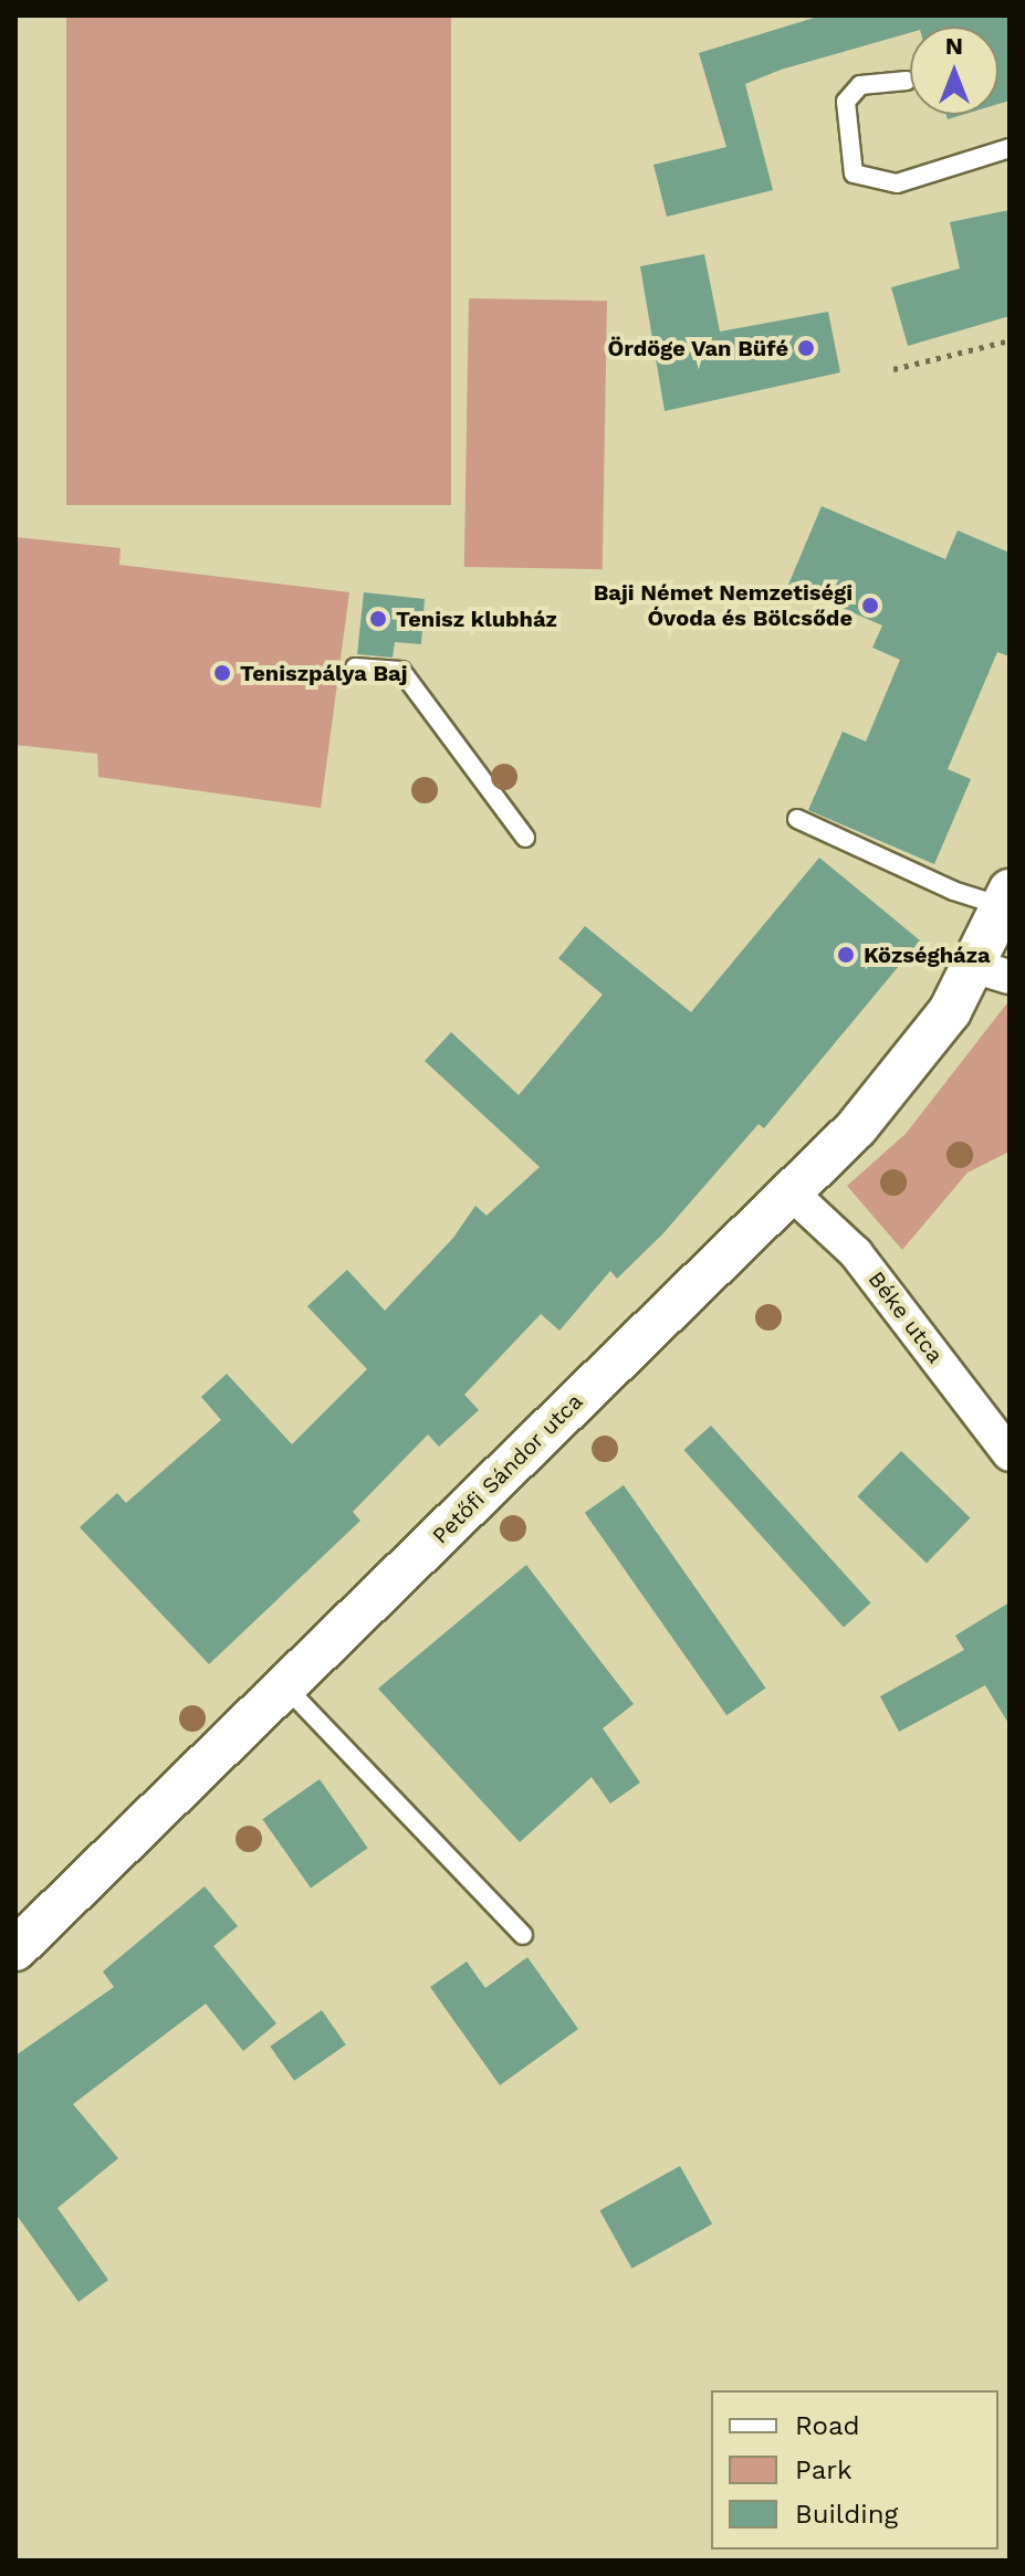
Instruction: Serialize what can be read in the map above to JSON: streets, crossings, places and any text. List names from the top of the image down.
{
  "streets": {
    "street": ["Béke utca", "Petőfi Sándor utca"]
  },
  "crossings": [
    ["Béke utca", "Petőfi Sándor utca"]
  ],
  "places": [
    "Ördöge Van Büfé",
    "Baji Német Nemzetiségi Óvoda és Bölcsőde",
    "Tenisz klubház",
    "Teniszpálya Baj",
    "Községháza"
  ],
  "legend": ["Road", "Park", "Building"],
  "north": "top"
}
